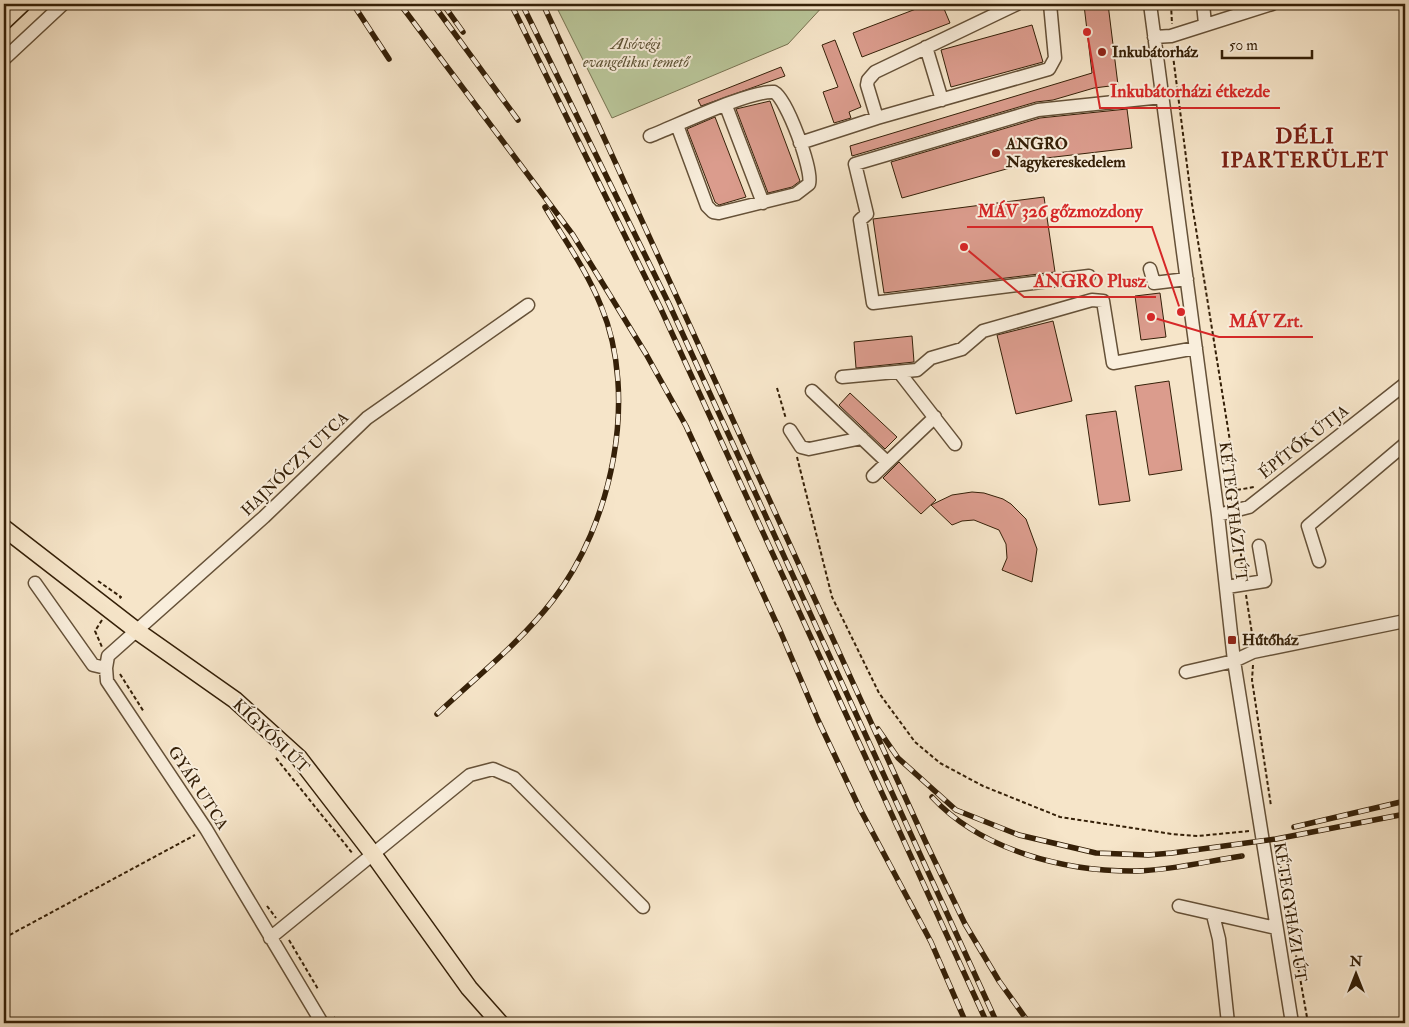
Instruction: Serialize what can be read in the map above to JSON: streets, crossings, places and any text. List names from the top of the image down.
{
  "streets": {
    "main road": ["KÍGYÓSI ÚT"],
    "street": [
      "ÉPÍTŐK ÚTJA",
      "HAJNÓCZY UTCA",
      "KÉTEGYHÁZI ÚT",
      "GYÁR UTCA"
    ]
  },
  "crossings": [
    ["ÉPÍTŐK ÚTJA", "KÉTEGYHÁZI ÚT"],
    ["HAJNÓCZY UTCA", "KÍGYÓSI ÚT"],
    ["HAJNÓCZY UTCA", "GYÁR UTCA"]
  ],
  "districts": ["DÉLI IPARTERÜLET"],
  "parks": ["Alsóvégi evangélikus temető"],
  "places": {
    "other": [
      "Inkubátorházi étkezde",
      "Inkubátorház",
      "ANGRO Nagykereskedelem",
      "ANGRO Plusz",
      "MÁV 326 gőzmozdony",
      "MÁV Zrt."
    ],
    "transit": ["Hűtőház"]
  },
  "scale_bar": "50 m",
  "north": "top"
}
